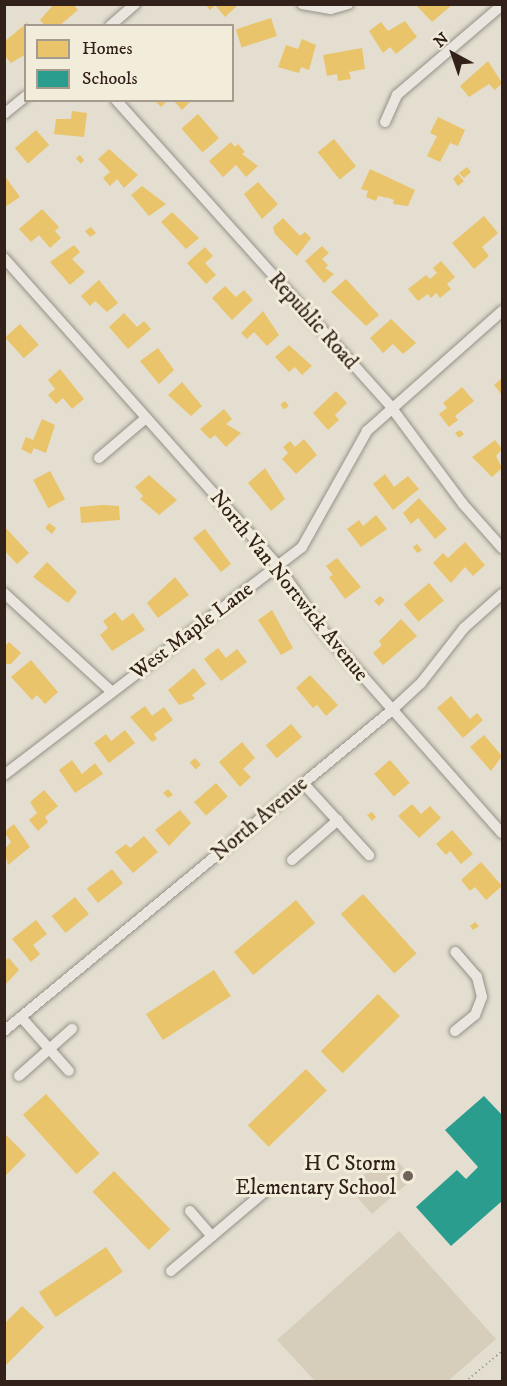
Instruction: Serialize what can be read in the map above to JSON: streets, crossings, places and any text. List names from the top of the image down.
{
  "streets": {
    "street": [
      "Republic Road",
      "North Van Nortwick Avenue",
      "West Maple Lane",
      "North Avenue"
    ]
  },
  "crossings": [
    ["Republic Road", "West Maple Lane"],
    ["North Van Nortwick Avenue", "West Maple Lane"],
    ["North Van Nortwick Avenue", "North Avenue"]
  ],
  "places": ["H C Storm Elementary School"],
  "legend": ["Homes", "Schools"],
  "north": "top left"
}
